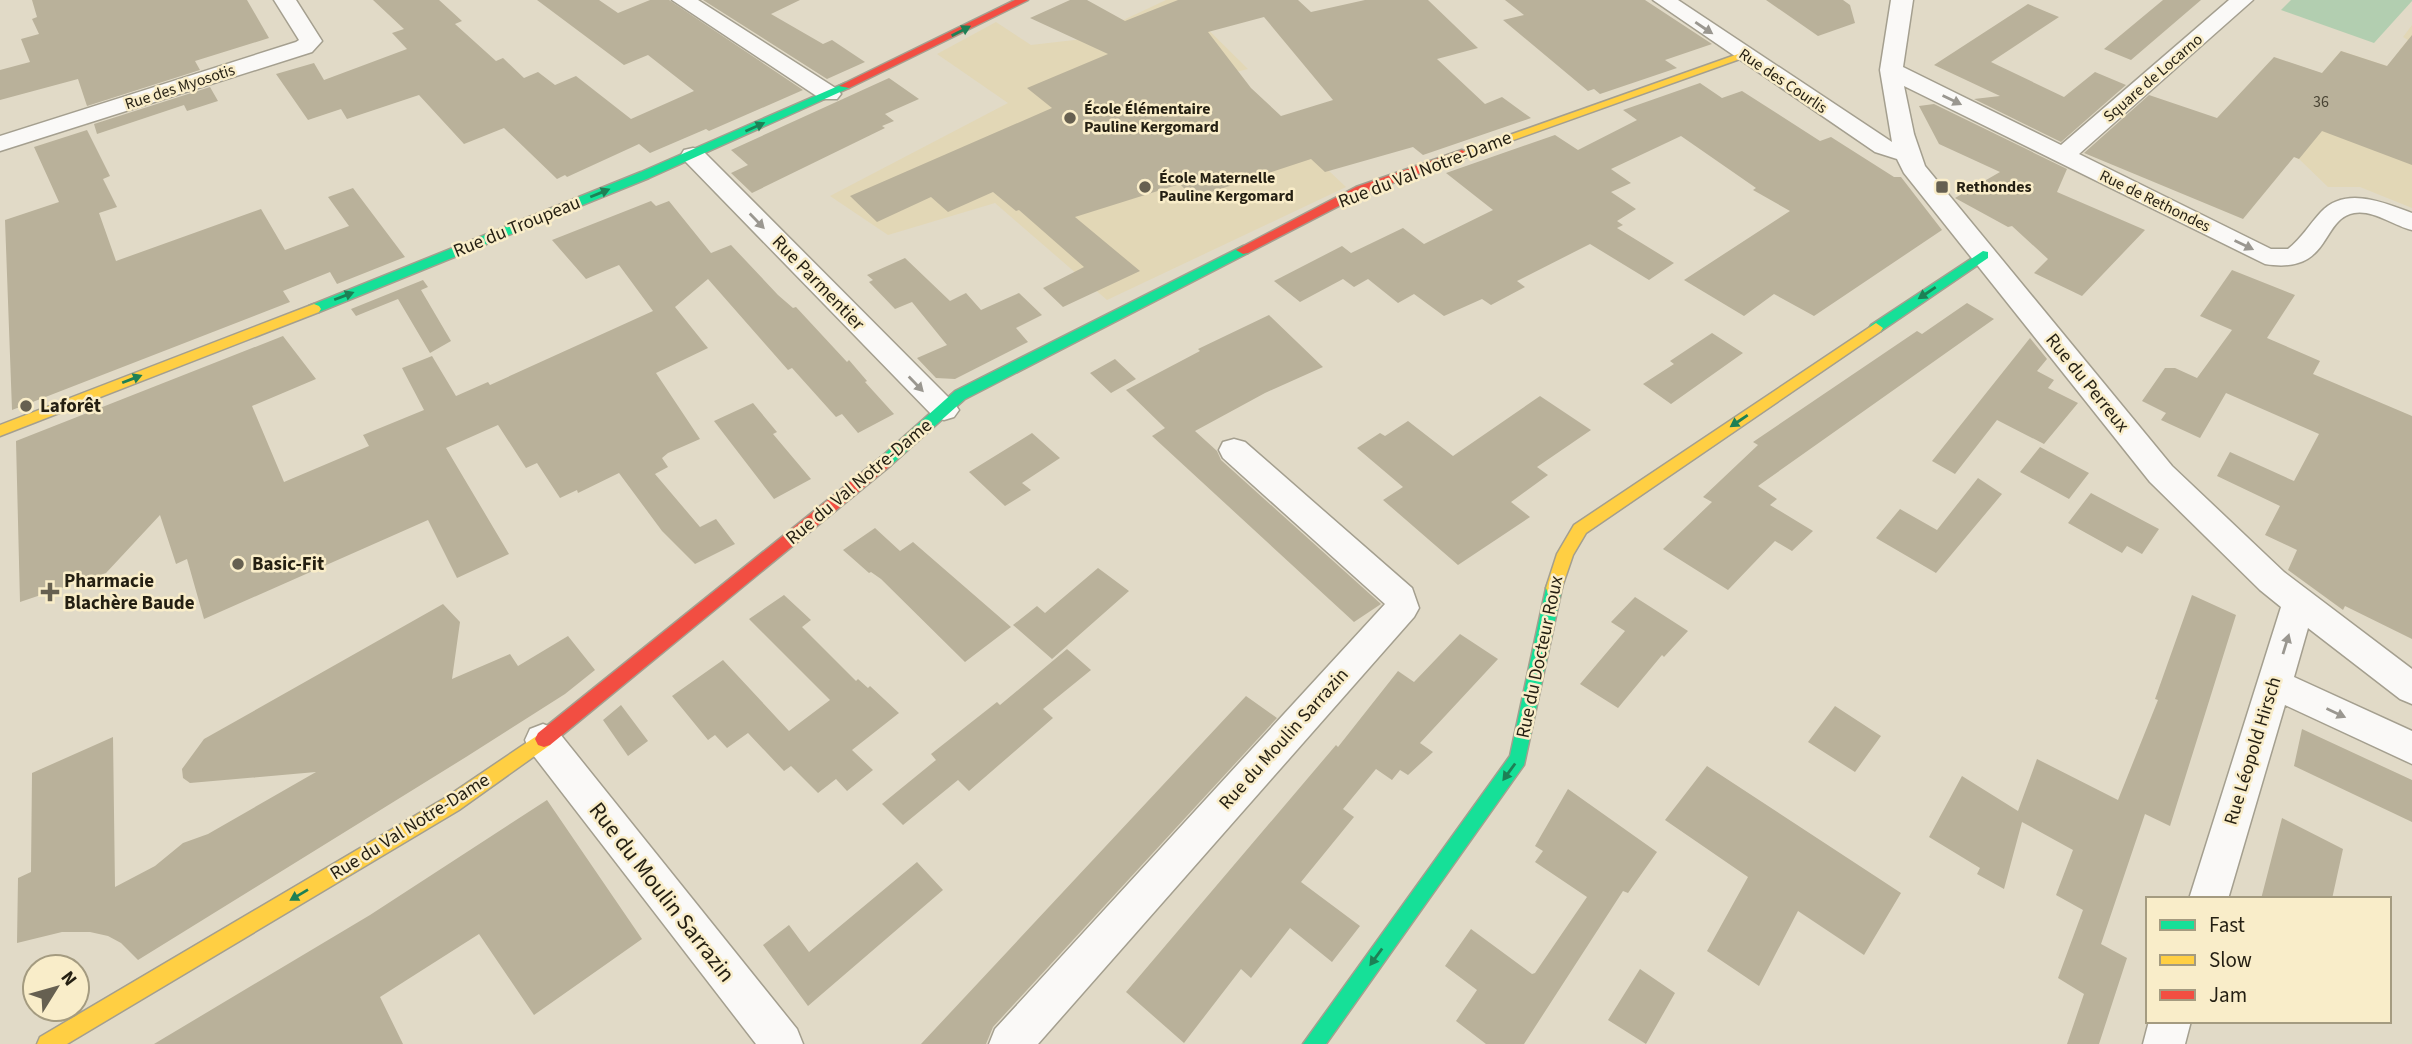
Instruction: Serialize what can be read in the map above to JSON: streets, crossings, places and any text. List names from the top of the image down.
{
  "streets": {
    "street": [
      "Square de Locarno",
      "Rue des Courlis",
      "Rue des Myosotis",
      "Rue du Val Notre-Dame",
      "Rue de Rethondes",
      "Rue du Troupeau",
      "Rue Parmentier",
      "Rue du Perreux",
      "Rue du Docteur Roux",
      "Rue du Moulin Sarrazin",
      "Rue Léopold Hirsch"
    ]
  },
  "crossings": [
    ["Square de Locarno", "Rue de Rethondes"],
    ["Rue des Courlis", "Rue du Val Notre-Dame"],
    ["Rue des Courlis", "Rue du Perreux"],
    ["Rue du Val Notre-Dame", "Rue Parmentier"],
    ["Rue du Val Notre-Dame", "Rue du Moulin Sarrazin"],
    ["Rue de Rethondes", "Rue du Perreux"],
    ["Rue du Troupeau", "Rue Parmentier"],
    ["Rue du Perreux", "Rue du Docteur Roux"],
    ["Rue du Perreux", "Rue Léopold Hirsch"]
  ],
  "one_way": [
    "Rue de Rethondes",
    "Rue du Troupeau",
    "Rue Parmentier",
    "Rue du Docteur Roux"
  ],
  "places": {
    "other": [
      "École Élémentaire Pauline Kergomard",
      "École Maternelle Pauline Kergomard",
      "Laforêt",
      "Basic-Fit"
    ],
    "transit": ["Rethondes"],
    "health": ["Pharmacie Blachère Baude"]
  },
  "house_numbers": ["36"],
  "legend": ["Fast", "Slow", "Jam"],
  "north": "top right"
}
